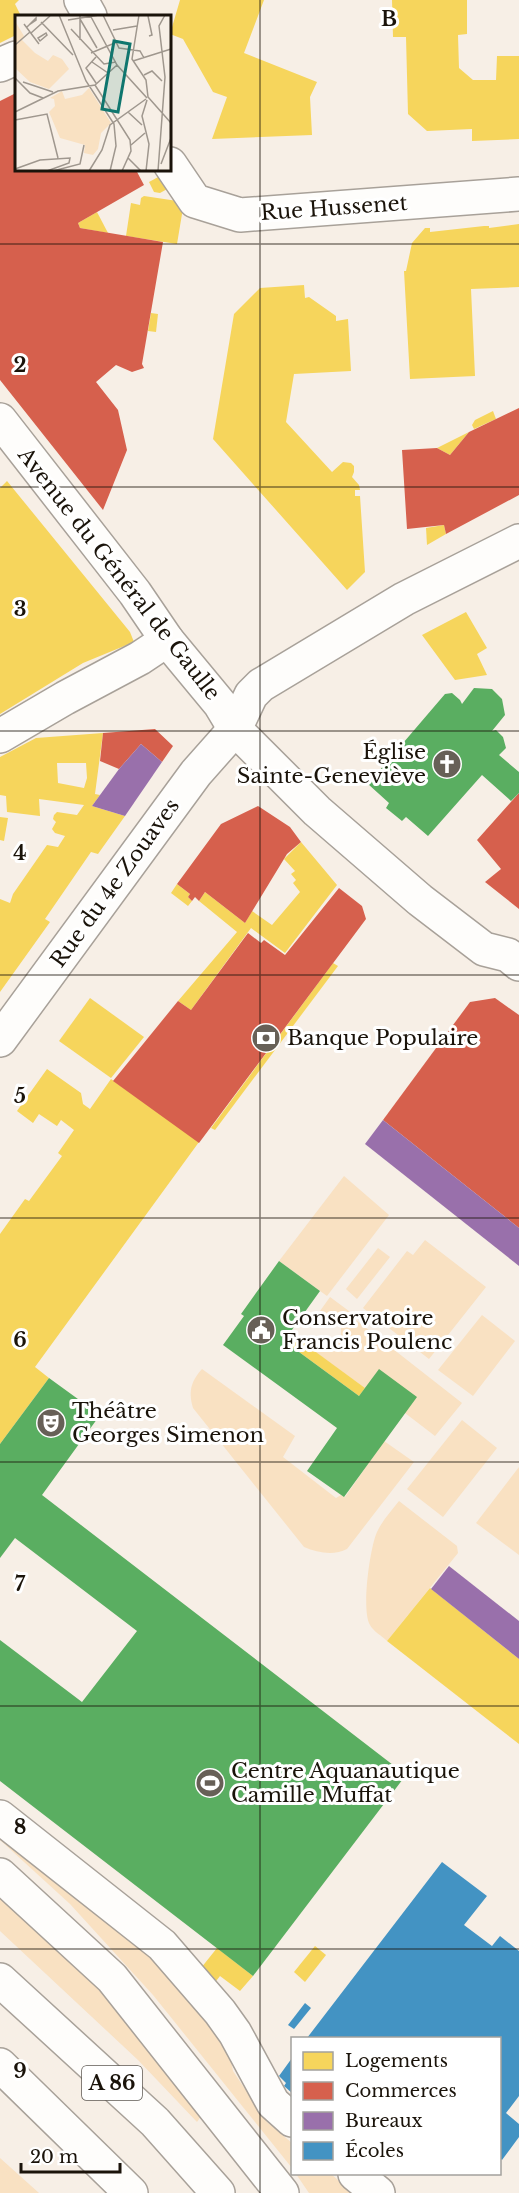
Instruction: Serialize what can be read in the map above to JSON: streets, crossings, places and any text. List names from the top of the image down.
{
  "streets": {
    "main road": [
      "Rue Hussenet",
      "Avenue du Général de Gaulle",
      "Rue du 4e Zouaves",
      "A 86"
    ]
  },
  "crossings": [
    ["Avenue du Général de Gaulle", "Rue du 4e Zouaves"]
  ],
  "places": {
    "church": ["Église Sainte-Geneviève"],
    "bank": ["Banque Populaire"],
    "public building": ["Conservatoire Francis Poulenc"],
    "theatre": ["Théâtre Georges Simenon"],
    "sports": ["Centre Aquanautique Camille Muffat"]
  },
  "legend": [
    "Logements",
    "Commerces",
    "Bureaux",
    "Écoles"
  ],
  "scale_bar": "20 m",
  "grid": {
    "columns": ["B"],
    "rows": [
      "2",
      "3",
      "4",
      "5",
      "6",
      "7",
      "8",
      "9"
    ]
  }
}
